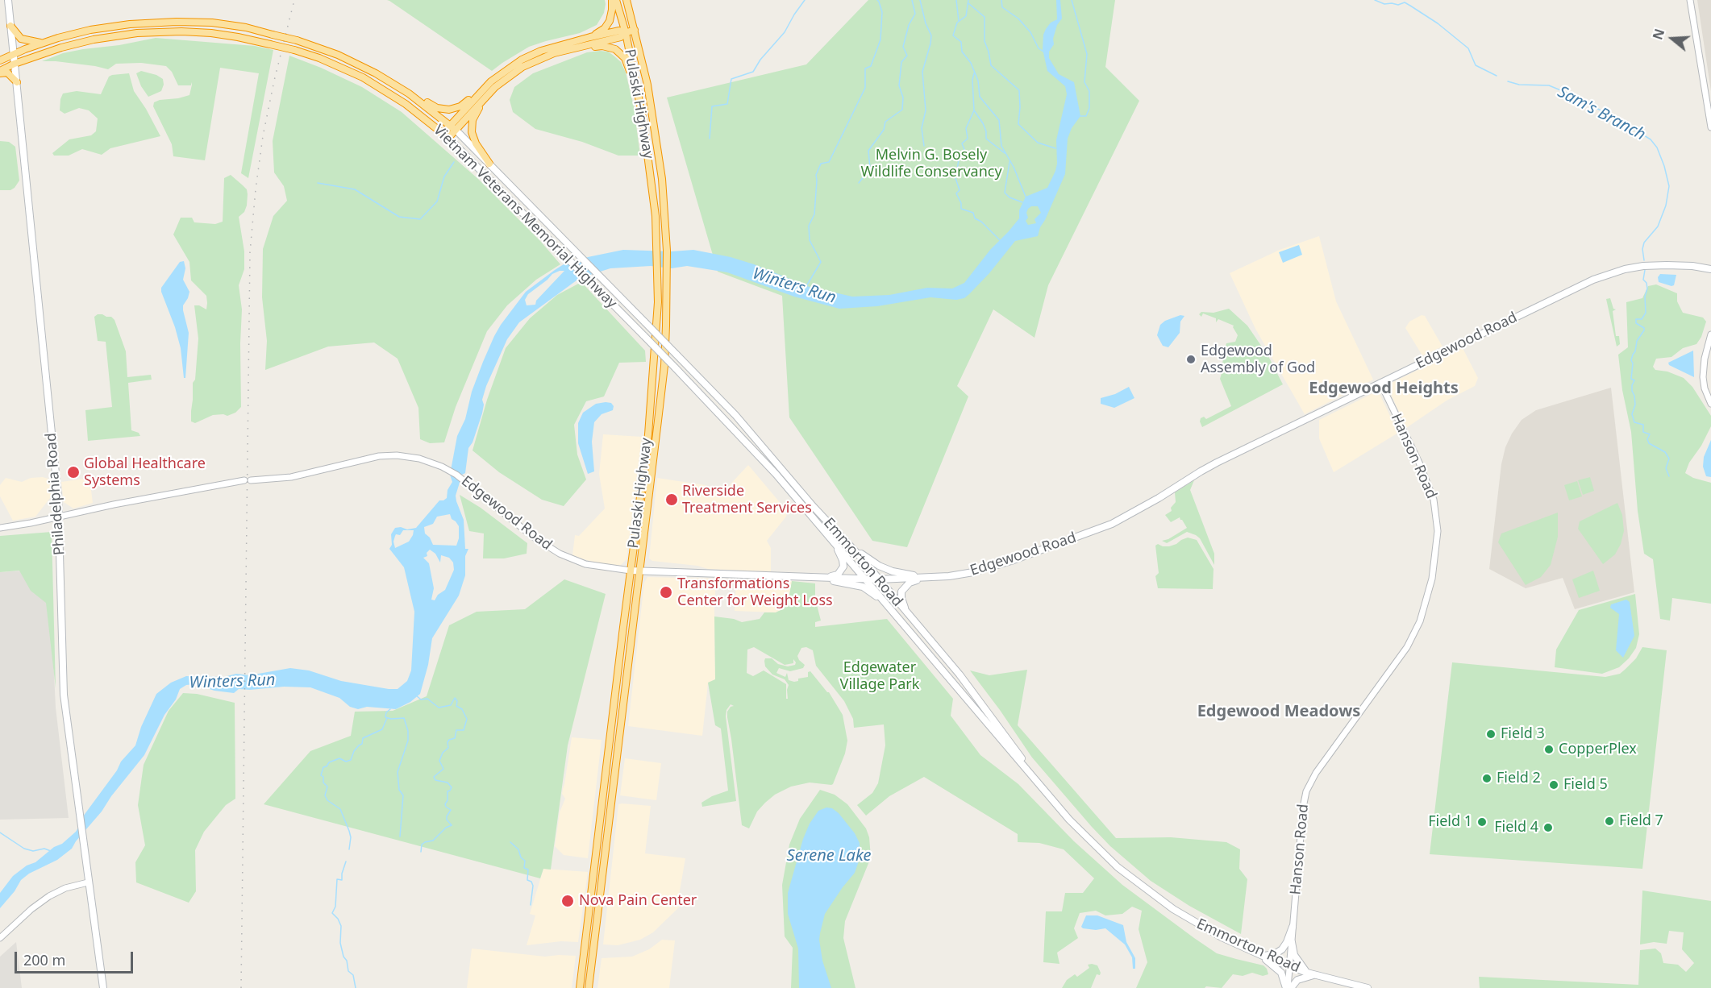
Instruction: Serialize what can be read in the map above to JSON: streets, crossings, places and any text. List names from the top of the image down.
{
  "streets": {
    "highway": ["Pulaski Highway", "Vietnam Veterans Memorial Highway"],
    "main road": ["Edgewood Road", "Philadelphia Road", "Emmorton Road"],
    "street": ["Hanson Road"]
  },
  "crossings": [
    ["Pulaski Highway", "Edgewood Road"],
    ["Vietnam Veterans Memorial Highway", "Philadelphia Road"],
    ["Vietnam Veterans Memorial Highway", "Emmorton Road"],
    ["Edgewood Road", "Hanson Road"],
    ["Edgewood Road", "Philadelphia Road"],
    ["Edgewood Road", "Emmorton Road"],
    ["Hanson Road", "Emmorton Road"]
  ],
  "districts": ["Edgewood Heights", "Edgewood Meadows"],
  "water": ["Sam's Branch", "Winters Run", "Serene Lake"],
  "parks": ["Melvin G. Bosely Wildlife Conservancy", "Edgewater Village Park"],
  "places": [
    "Edgewood Assembly of God",
    "Global Healthcare Systems",
    "Riverside Treatment Services",
    "Transformations Center for Weight Loss",
    "Field 3",
    "CopperPlex",
    "Field 2",
    "Field 5",
    "Field 7",
    "Field 1",
    "Field 4",
    "Nova Pain Center"
  ],
  "scale_bar": "200 m",
  "north": "left"
}
